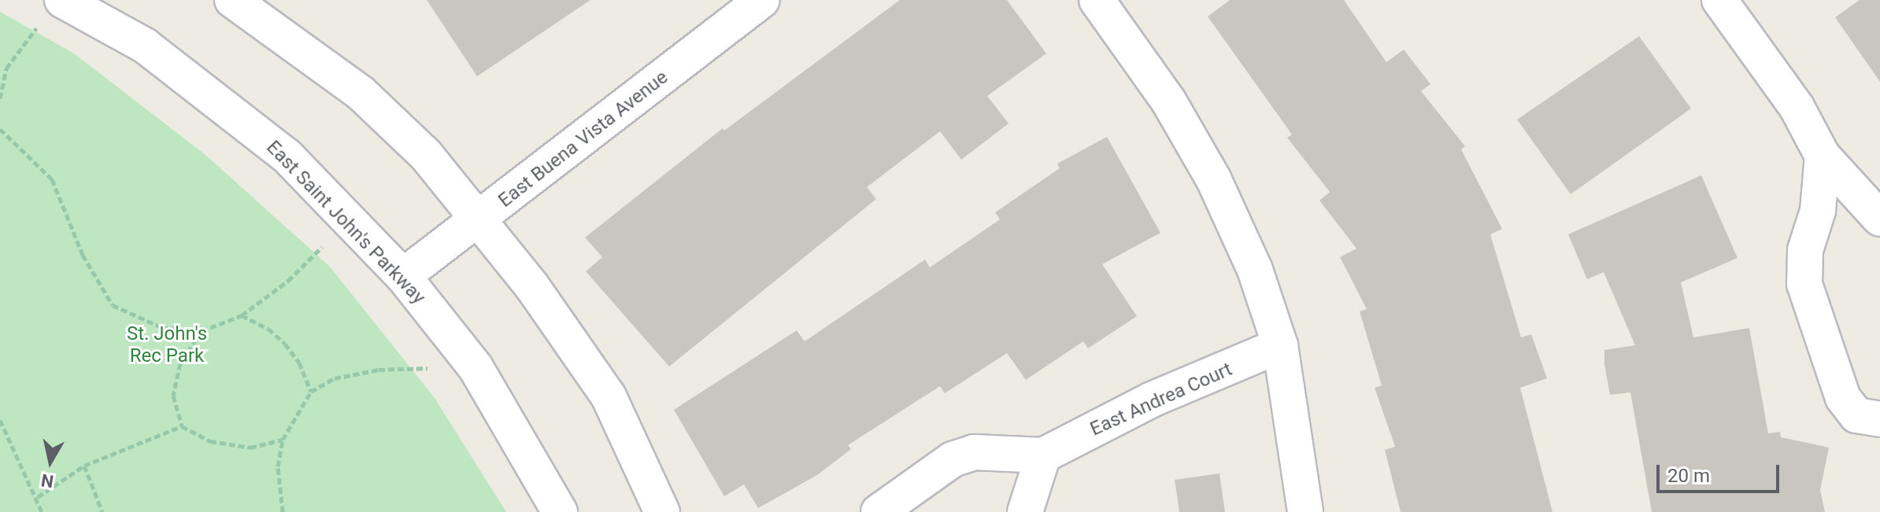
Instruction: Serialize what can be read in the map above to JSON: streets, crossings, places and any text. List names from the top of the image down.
{
  "streets": {
    "street": ["East Buena Vista Avenue", "East Saint John's Parkway", "East Andrea Court"]
  },
  "crossings": [
    ["East Buena Vista Avenue", "East Saint John's Parkway"]
  ],
  "parks": ["St. John's Rec Park"],
  "scale_bar": "20 m",
  "north": "bottom"
}
